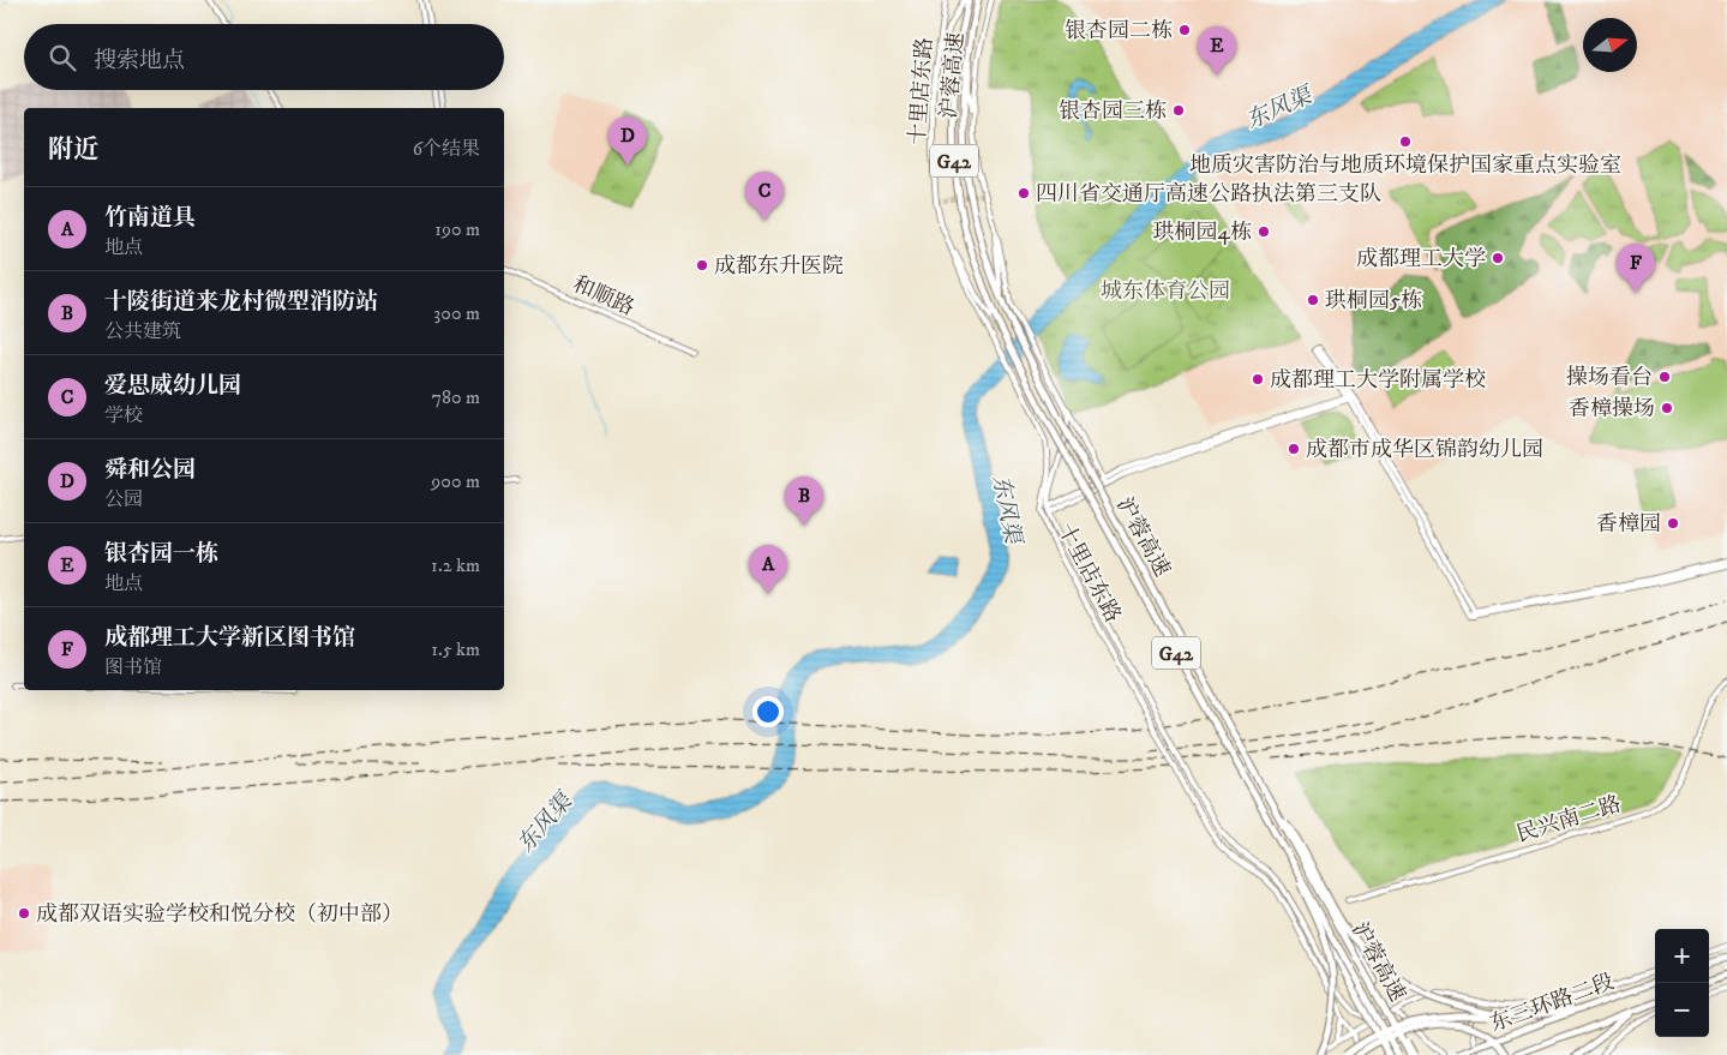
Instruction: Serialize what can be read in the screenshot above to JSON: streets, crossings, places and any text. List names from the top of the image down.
{
  "streets": {
    "highway": ["沪蓉高速", "G42", "东三环路二段"],
    "street": ["十里店东路", "和顺路", "民兴南二路"]
  },
  "water": ["东风渠"],
  "parks": ["城东体育公园"],
  "places": [
    "银杏园二栋",
    "银杏园三栋",
    "地质灾害防治与地质环境保护国家重点实验室",
    "四川省交通厅高速公路执法第三支队",
    "珙桐园4栋",
    "成都理工大学",
    "成都东升医院",
    "珙桐园5栋",
    "操场看台",
    "成都理工大学附属学校",
    "香樟操场",
    "成都市成华区锦韵幼儿园",
    "香樟园",
    "成都双语实验学校和悦分校（初中部）"
  ],
  "north": "right",
  "page": {
    "search": "搜索地点",
    "pins": [
      "E",
      "D",
      "C",
      "F",
      "B",
      "A"
    ],
    "heading": ["附近", "6个结果"],
    "list": [
      {
        "mark": "A",
        "name": "竹南道具",
        "note": "地点",
        "value": "190 m"
      },
      {
        "mark": "B",
        "name": "十陵街道来龙村微型消防站",
        "note": "公共建筑",
        "value": "300 m"
      },
      {
        "mark": "C",
        "name": "爱思威幼儿园",
        "note": "学校",
        "value": "780 m"
      },
      {
        "mark": "D",
        "name": "舜和公园",
        "note": "公园",
        "value": "900 m"
      },
      {
        "mark": "E",
        "name": "银杏园一栋",
        "note": "地点",
        "value": "1.2 km"
      },
      {
        "mark": "F",
        "name": "成都理工大学新区图书馆",
        "note": "图书馆",
        "value": "1.5 km"
      }
    ],
    "map_buttons": ["+", "−"]
  }
}
